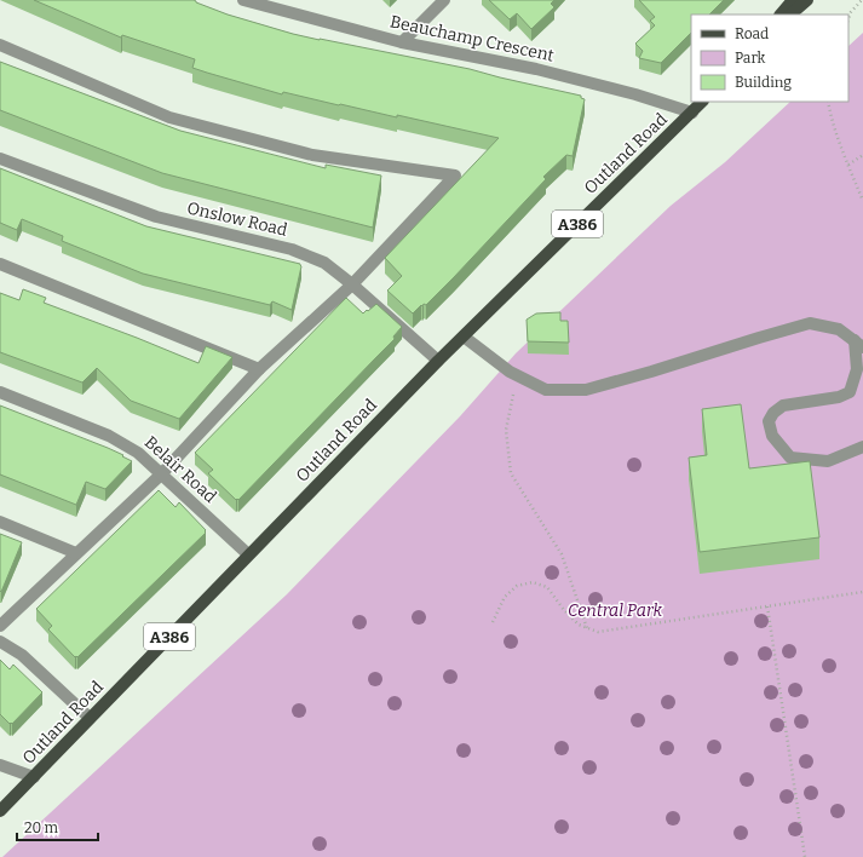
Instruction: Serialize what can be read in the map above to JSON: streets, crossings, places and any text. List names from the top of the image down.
{
  "streets": {
    "main road": ["Outland Road", "A386"],
    "street": ["Beauchamp Crescent", "Onslow Road", "Belair Road"]
  },
  "crossings": [
    ["Beauchamp Crescent", "Outland Road"],
    ["Outland Road", "Onslow Road"],
    ["Outland Road", "Belair Road"]
  ],
  "parks": ["Central Park"],
  "legend": ["Road", "Park", "Building"],
  "scale_bar": "20 m"
}
